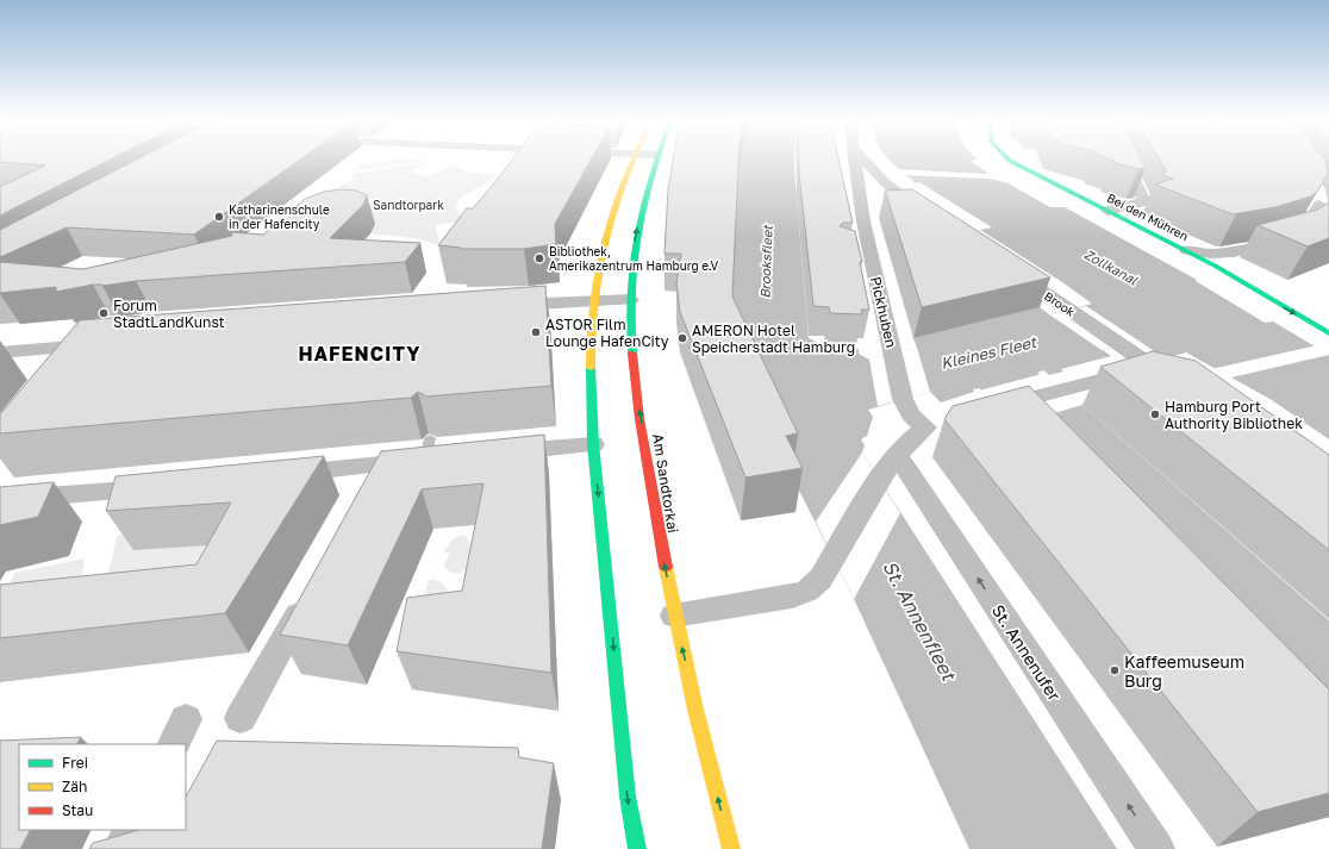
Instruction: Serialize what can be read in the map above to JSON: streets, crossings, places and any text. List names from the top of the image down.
{
  "streets": {
    "main road": ["Bei den Mühren", "Am Sandtorkai"],
    "street": ["Brook", "Pickhuben", "St. Annenufer"]
  },
  "one_way": ["St. Annenufer"],
  "districts": ["HAFENCITY"],
  "water": [
    "Brooksfleet",
    "Zollkanal",
    "Kleines Fleet",
    "St. Annenfleet"
  ],
  "parks": ["Sandtorpark"],
  "places": [
    "Katharinenschule in der Hafencity",
    "Bibliothek, Amerikazentrum Hamburg e.V",
    "Forum StadtLandKunst",
    "ASTOR Film Lounge HafenCity",
    "AMERON Hotel Speicherstadt Hamburg",
    "Hamburg Port Authority Bibliothek",
    "Kaffeemuseum Burg"
  ],
  "legend": ["Frei", "Zäh", "Stau"]
}
